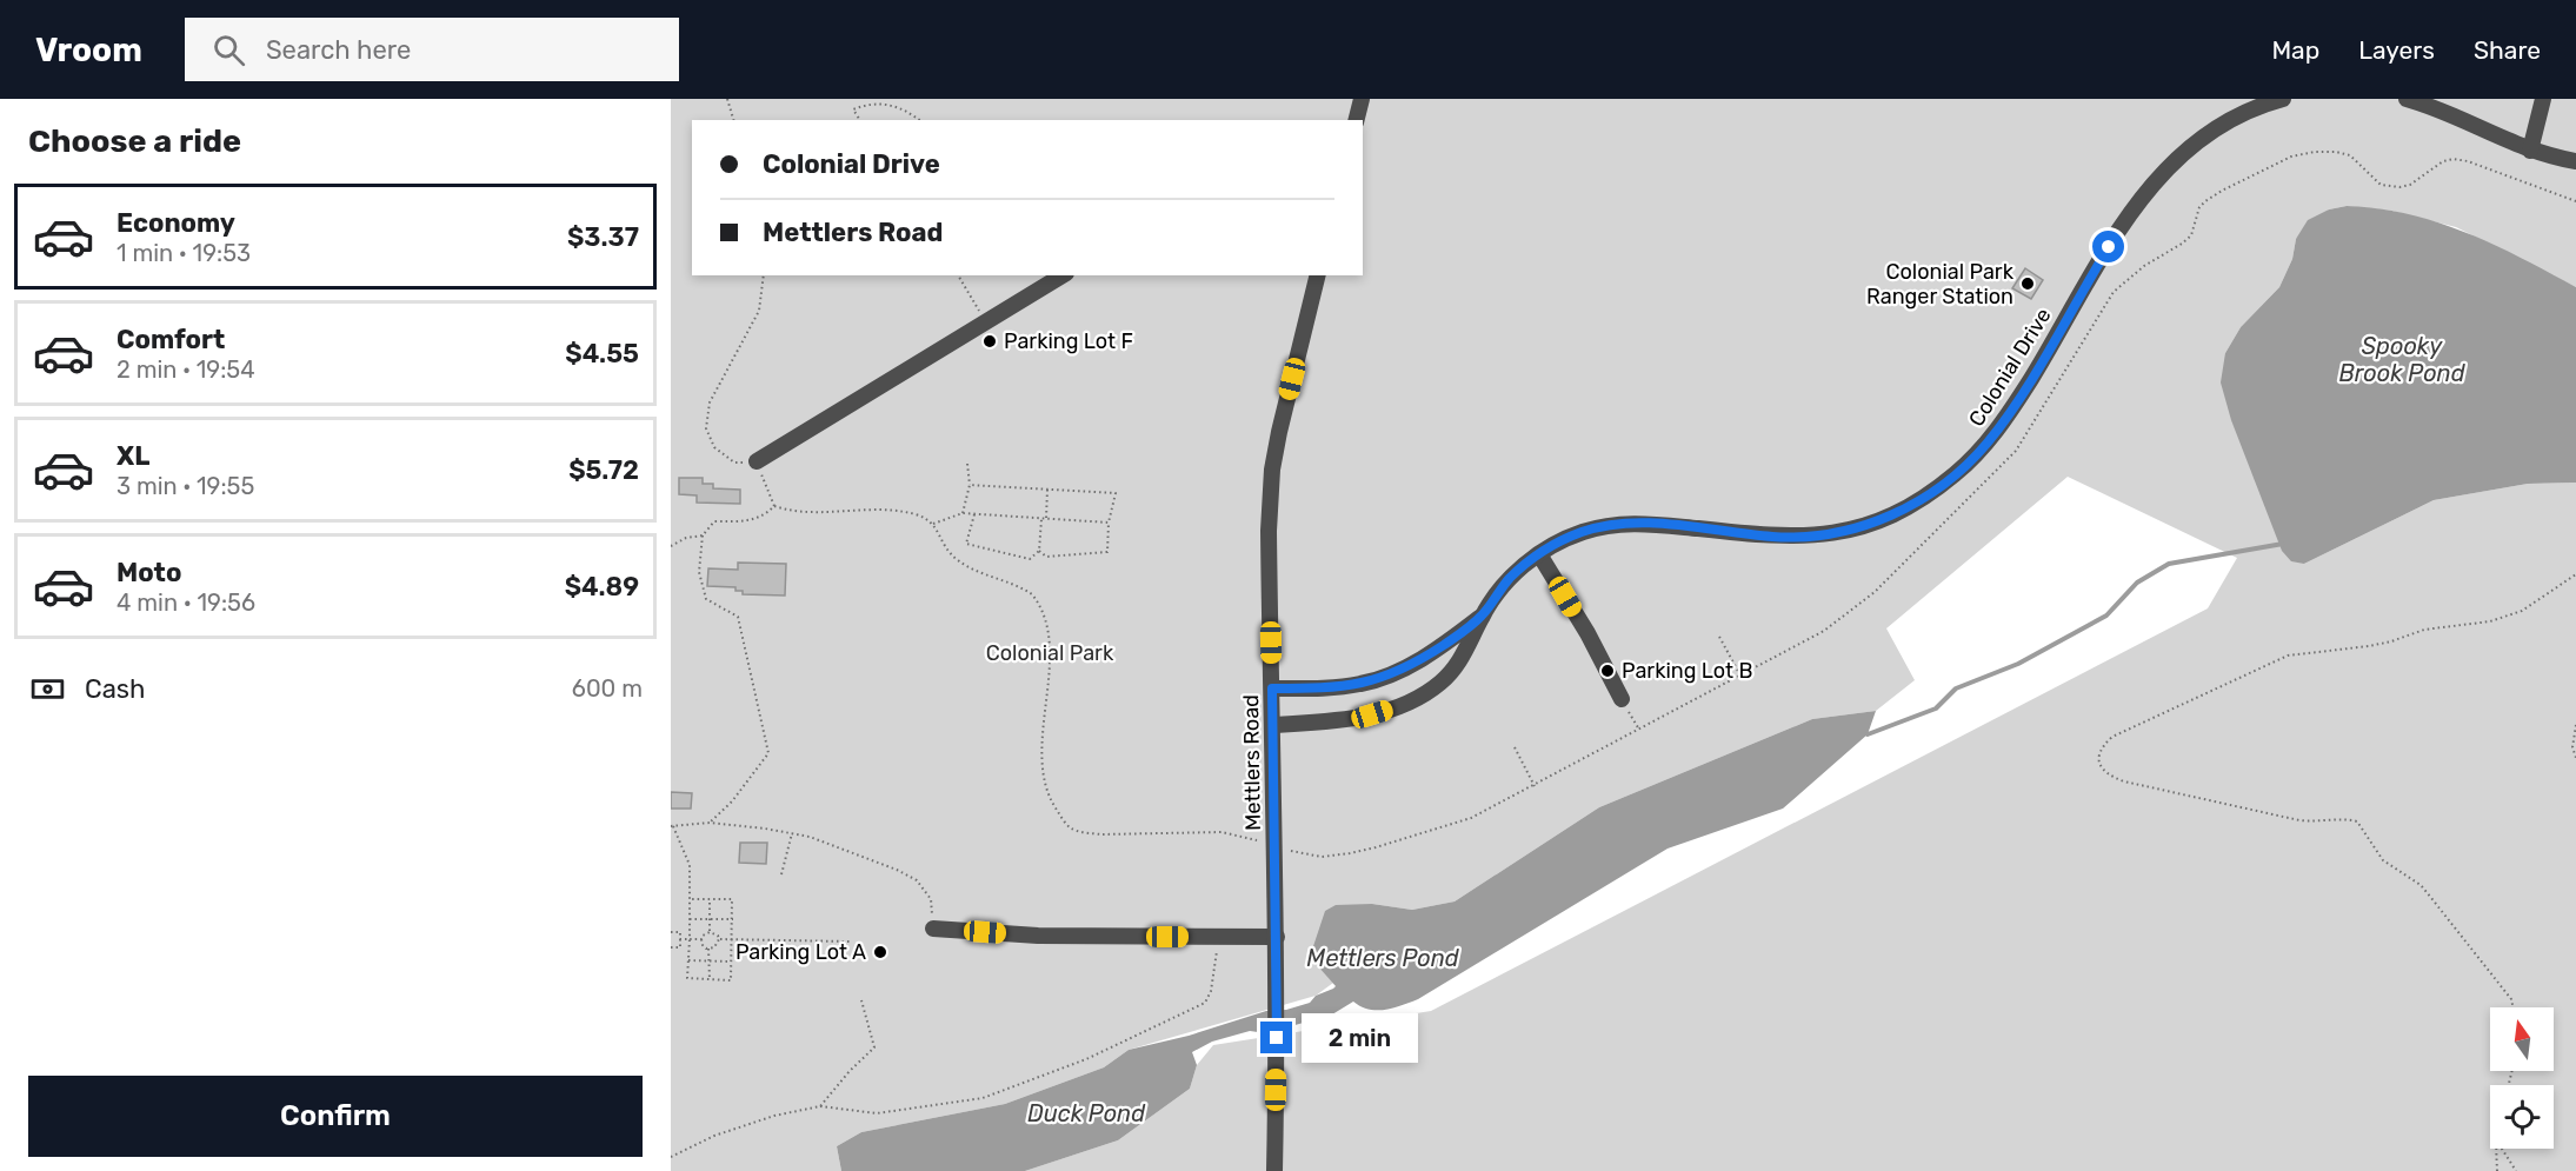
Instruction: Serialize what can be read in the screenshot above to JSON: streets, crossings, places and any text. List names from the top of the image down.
{
  "streets": {
    "street": ["Colonial Drive", "Mettlers Road"]
  },
  "crossings": [
    ["Colonial Drive", "Mettlers Road"]
  ],
  "water": ["Spooky Brook Pond", "Mettlers Pond", "Duck Pond"],
  "parks": ["Colonial Park"],
  "places": [
    "Colonial Park Ranger Station",
    "Parking Lot F",
    "Parking Lot B",
    "Parking Lot A"
  ],
  "north": "top",
  "page": {
    "header": "Vroom",
    "search": "Search here",
    "nav": ["Map", "Layers", "Share"],
    "heading": "Choose a ride",
    "banner": ["Colonial Drive", "Mettlers Road"],
    "list": [
      {
        "name": "Economy",
        "note": "1 min · 19:53",
        "value": "$3.37"
      },
      {
        "name": "Comfort",
        "note": "2 min · 19:54",
        "value": "$4.55"
      },
      {
        "name": "XL",
        "note": "3 min · 19:55",
        "value": "$5.72"
      },
      {
        "name": "Moto",
        "note": "4 min · 19:56",
        "value": "$4.89"
      }
    ],
    "pay": ["Cash", "600 m"],
    "bubble": "2 min",
    "buttons": "Confirm"
  }
}
